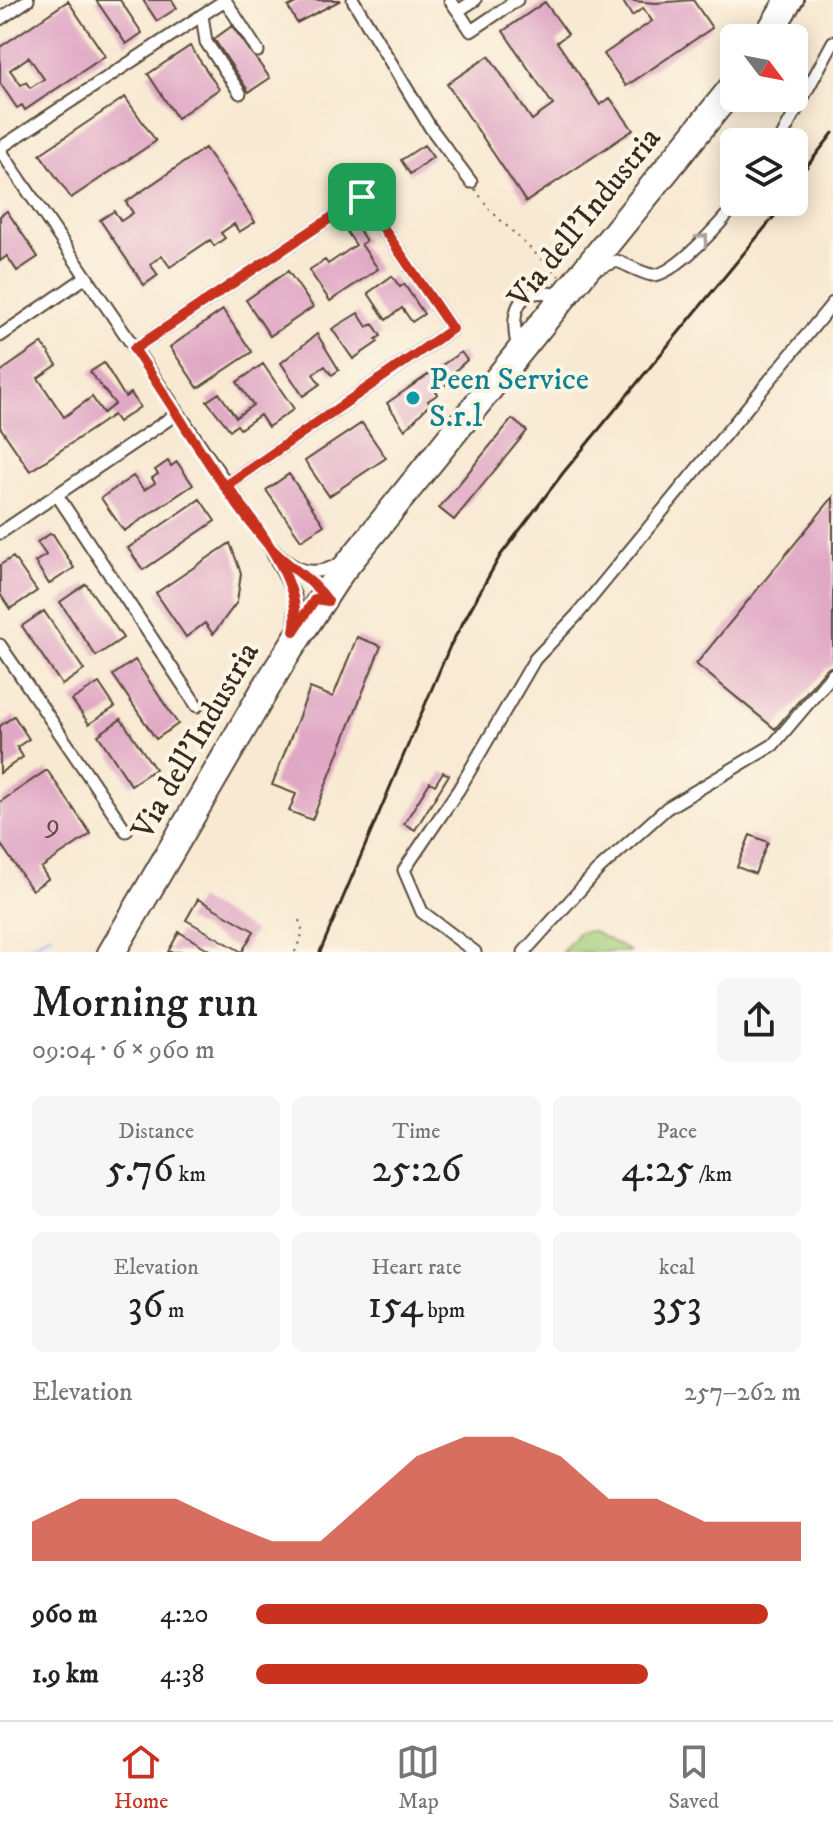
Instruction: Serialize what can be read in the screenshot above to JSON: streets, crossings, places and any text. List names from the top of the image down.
{
  "streets": {
    "main road": ["Via dell'Industria"]
  },
  "places": ["Peen Service S.r.l"],
  "house_numbers": ["9"],
  "north": "bottom right",
  "page": {
    "heading": ["Morning run", "09:04 · 6 × 960 m"],
    "stats": [
      ["Distance", "5.76 km"],
      ["Time", "25:26"],
      ["Pace", "4:25 /km"],
      ["Elevation", "36 m"],
      ["Heart rate", "154 bpm"],
      ["kcal", "353"]
    ],
    "chart": ["Elevation", "257–262 m"],
    "list": [
      {
        "name": "960 m",
        "note": "4:20"
      },
      {
        "name": "1.9 km",
        "note": "4:38"
      }
    ],
    "tabs": ["Home", "Map", "Saved"]
  }
}
